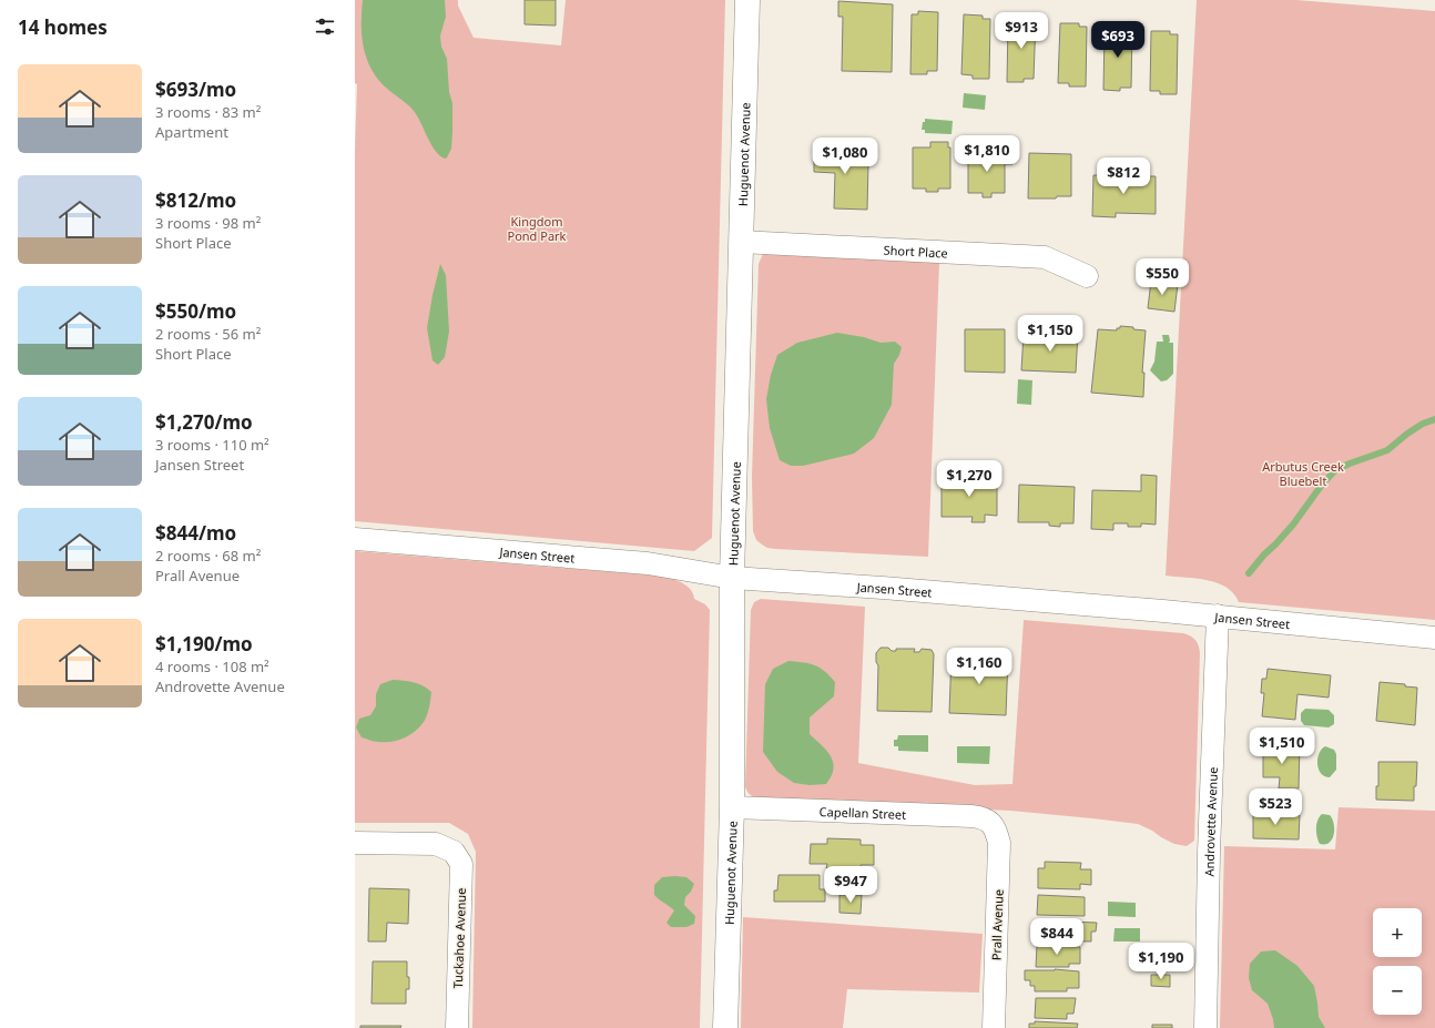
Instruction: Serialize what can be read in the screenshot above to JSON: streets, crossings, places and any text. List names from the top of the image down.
{
  "streets": {
    "street": [
      "Huguenot Avenue",
      "Short Place",
      "Jansen Street",
      "Capellan Street",
      "Androvette Avenue",
      "Prall Avenue",
      "Tuckahoe Avenue"
    ]
  },
  "crossings": [
    ["Huguenot Avenue", "Short Place"],
    ["Huguenot Avenue", "Jansen Street"],
    ["Huguenot Avenue", "Capellan Street"],
    ["Jansen Street", "Androvette Avenue"],
    ["Capellan Street", "Prall Avenue"]
  ],
  "parks": ["Kingdom Pond Park", "Arbutus Creek Bluebelt"],
  "page": {
    "heading": "14 homes",
    "price": [
      "$913",
      "$693",
      "$1,810",
      "$1,080",
      "$812",
      "$550",
      "$1,150",
      "$1,270",
      "$1,160",
      "$1,510",
      "$523",
      "$947",
      "$844",
      "$1,190"
    ],
    "list": [
      {
        "name": "$693/mo",
        "note": "3 rooms · 83 m² · Apartment"
      },
      {
        "name": "$812/mo",
        "note": "3 rooms · 98 m² · Short Place"
      },
      {
        "name": "$550/mo",
        "note": "2 rooms · 56 m² · Short Place"
      },
      {
        "name": "$1,270/mo",
        "note": "3 rooms · 110 m² · Jansen Street"
      },
      {
        "name": "$844/mo",
        "note": "2 rooms · 68 m² · Prall Avenue"
      },
      {
        "name": "$1,190/mo",
        "note": "4 rooms · 108 m² · Androvette Avenue"
      }
    ],
    "map_buttons": ["+", "−"]
  }
}
